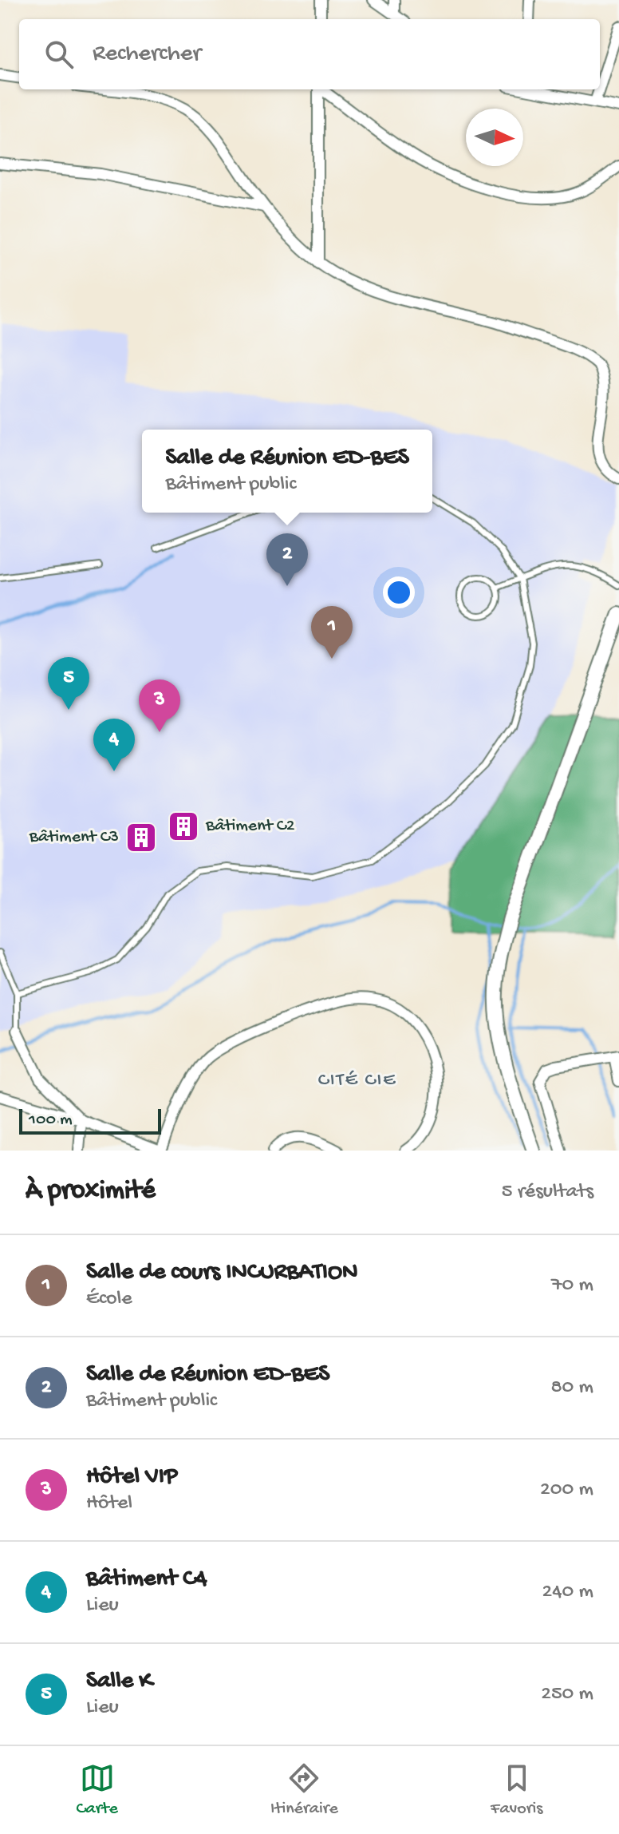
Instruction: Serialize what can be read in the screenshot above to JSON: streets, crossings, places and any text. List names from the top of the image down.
{
  "districts": ["CITÉ CIE"],
  "places": {
    "building": ["Bâtiment C2", "Bâtiment C3"]
  },
  "scale_bar": "100 m",
  "north": "right",
  "page": {
    "search": "Rechercher",
    "popup": ["Salle de Réunion ED-BES", "Bâtiment public"],
    "pins": [
      "2",
      "1",
      "5",
      "3",
      "4"
    ],
    "scale": "100 m",
    "heading": ["À proximité", "5 résultats"],
    "list": [
      {
        "mark": "1",
        "name": "Salle de cours INCURBATION",
        "note": "École",
        "value": "70 m"
      },
      {
        "mark": "2",
        "name": "Salle de Réunion ED-BES",
        "note": "Bâtiment public",
        "value": "80 m"
      },
      {
        "mark": "3",
        "name": "Hôtel VIP",
        "note": "Hôtel",
        "value": "200 m"
      },
      {
        "mark": "4",
        "name": "Bâtiment C4",
        "note": "Lieu",
        "value": "240 m"
      },
      {
        "mark": "5",
        "name": "Salle K",
        "note": "Lieu",
        "value": "250 m"
      }
    ],
    "nav": ["Carte", "Itinéraire", "Favoris"]
  }
}
